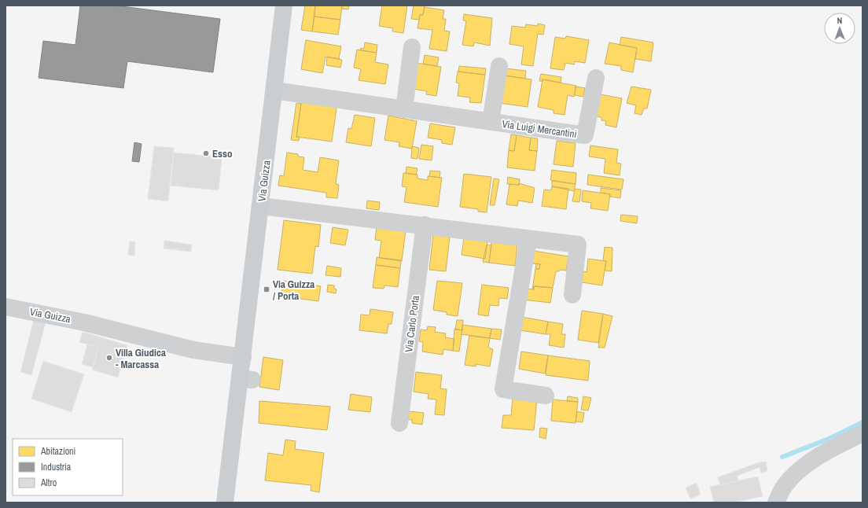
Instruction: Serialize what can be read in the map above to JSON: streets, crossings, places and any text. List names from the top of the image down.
{
  "streets": {
    "main road": ["Via Guizza"],
    "street": ["Via Luigi Mercantini", "Via Carlo Porta"]
  },
  "crossings": [
    ["Via Luigi Mercantini", "Via Guizza"]
  ],
  "places": {
    "other": ["Esso", "Villa Giudica - Marcassa"],
    "transit": ["Via Guizza / Porta"]
  },
  "legend": ["Abitazioni", "Industria", "Altro"],
  "north": "top"
}
